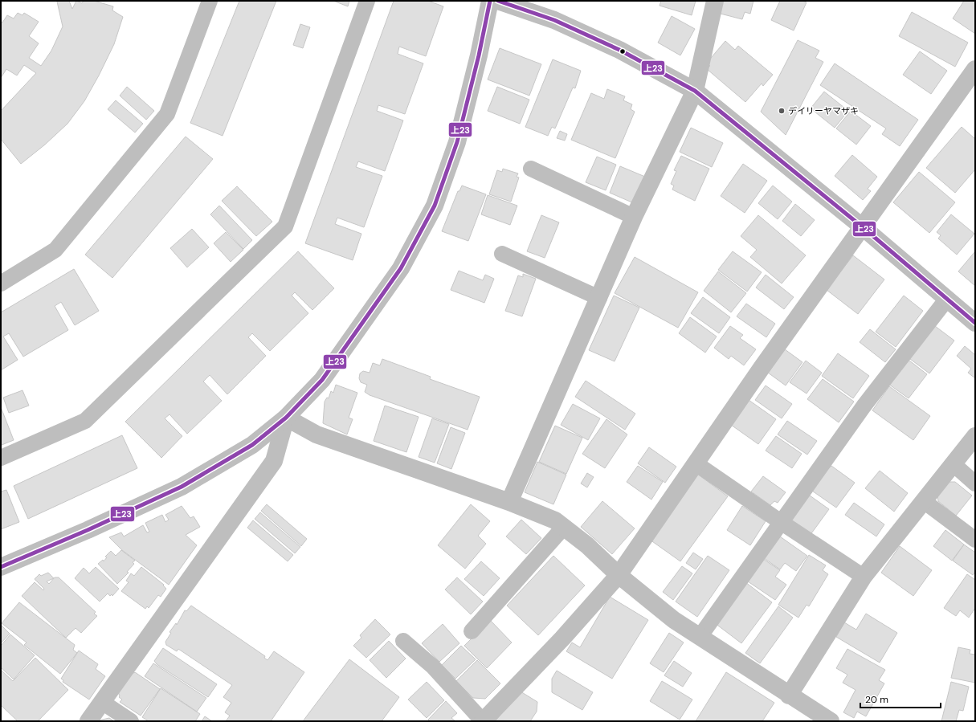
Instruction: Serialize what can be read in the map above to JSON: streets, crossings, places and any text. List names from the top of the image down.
{
  "places": ["デイリーヤマザキ"],
  "lines": ["transit line 上23"],
  "scale_bar": "20 m"
}
